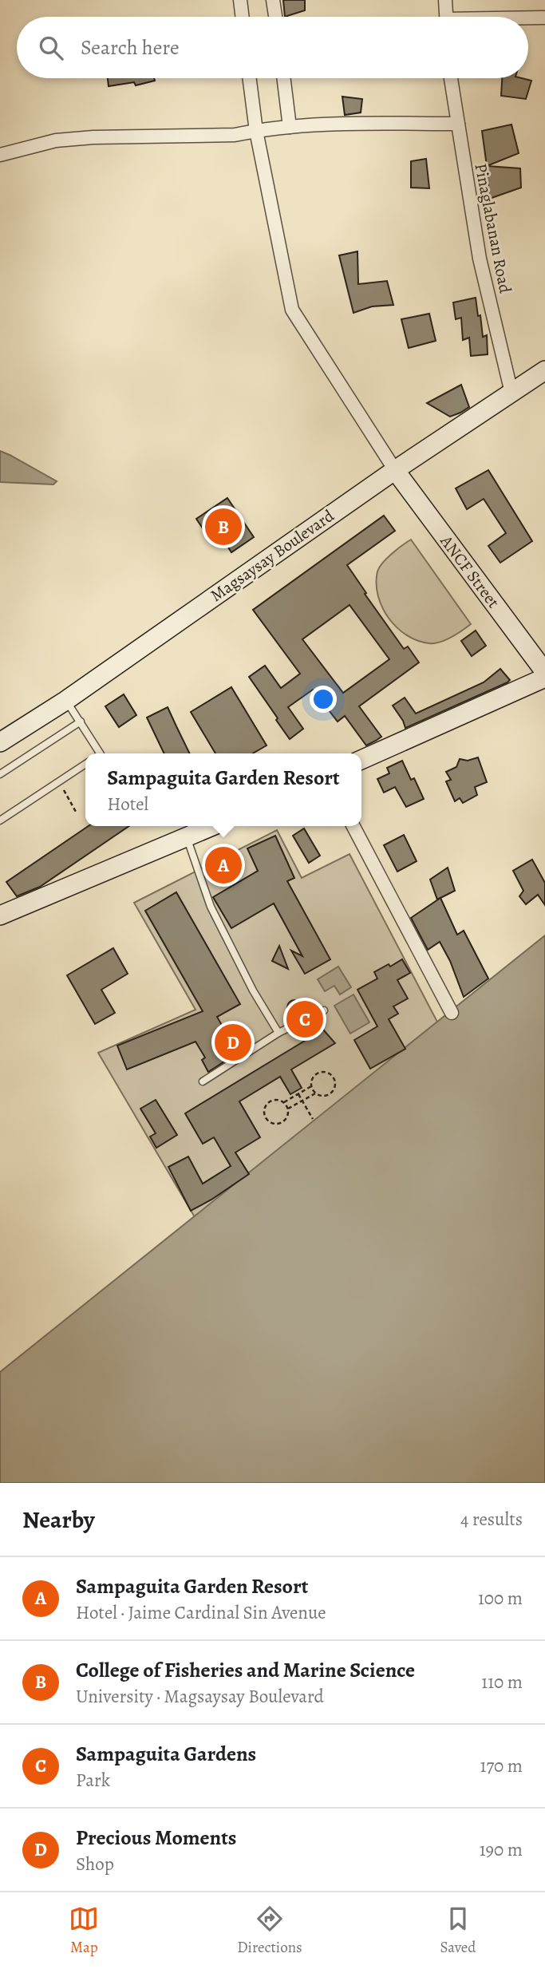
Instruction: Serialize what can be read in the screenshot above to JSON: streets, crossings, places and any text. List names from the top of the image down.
{
  "streets": {
    "main road": ["Magsaysay Boulevard", "ANCF Street"],
    "street": ["Pinaglabanan Road"]
  },
  "crossings": [
    ["Pinaglabanan Road", "Magsaysay Boulevard"],
    ["Magsaysay Boulevard", "ANCF Street"]
  ],
  "page": {
    "search": "Search here",
    "pins": [
      "B",
      "A",
      "C",
      "D"
    ],
    "popup": ["Sampaguita Garden Resort", "Hotel"],
    "heading": ["Nearby", "4 results"],
    "list": [
      {
        "mark": "A",
        "name": "Sampaguita Garden Resort",
        "note": "Hotel · Jaime Cardinal Sin Avenue",
        "value": "100 m"
      },
      {
        "mark": "B",
        "name": "College of Fisheries and Marine Science",
        "note": "University · Magsaysay Boulevard",
        "value": "110 m"
      },
      {
        "mark": "C",
        "name": "Sampaguita Gardens",
        "note": "Park",
        "value": "170 m"
      },
      {
        "mark": "D",
        "name": "Precious Moments",
        "note": "Shop",
        "value": "190 m"
      }
    ],
    "nav": ["Map", "Directions", "Saved"]
  }
}
